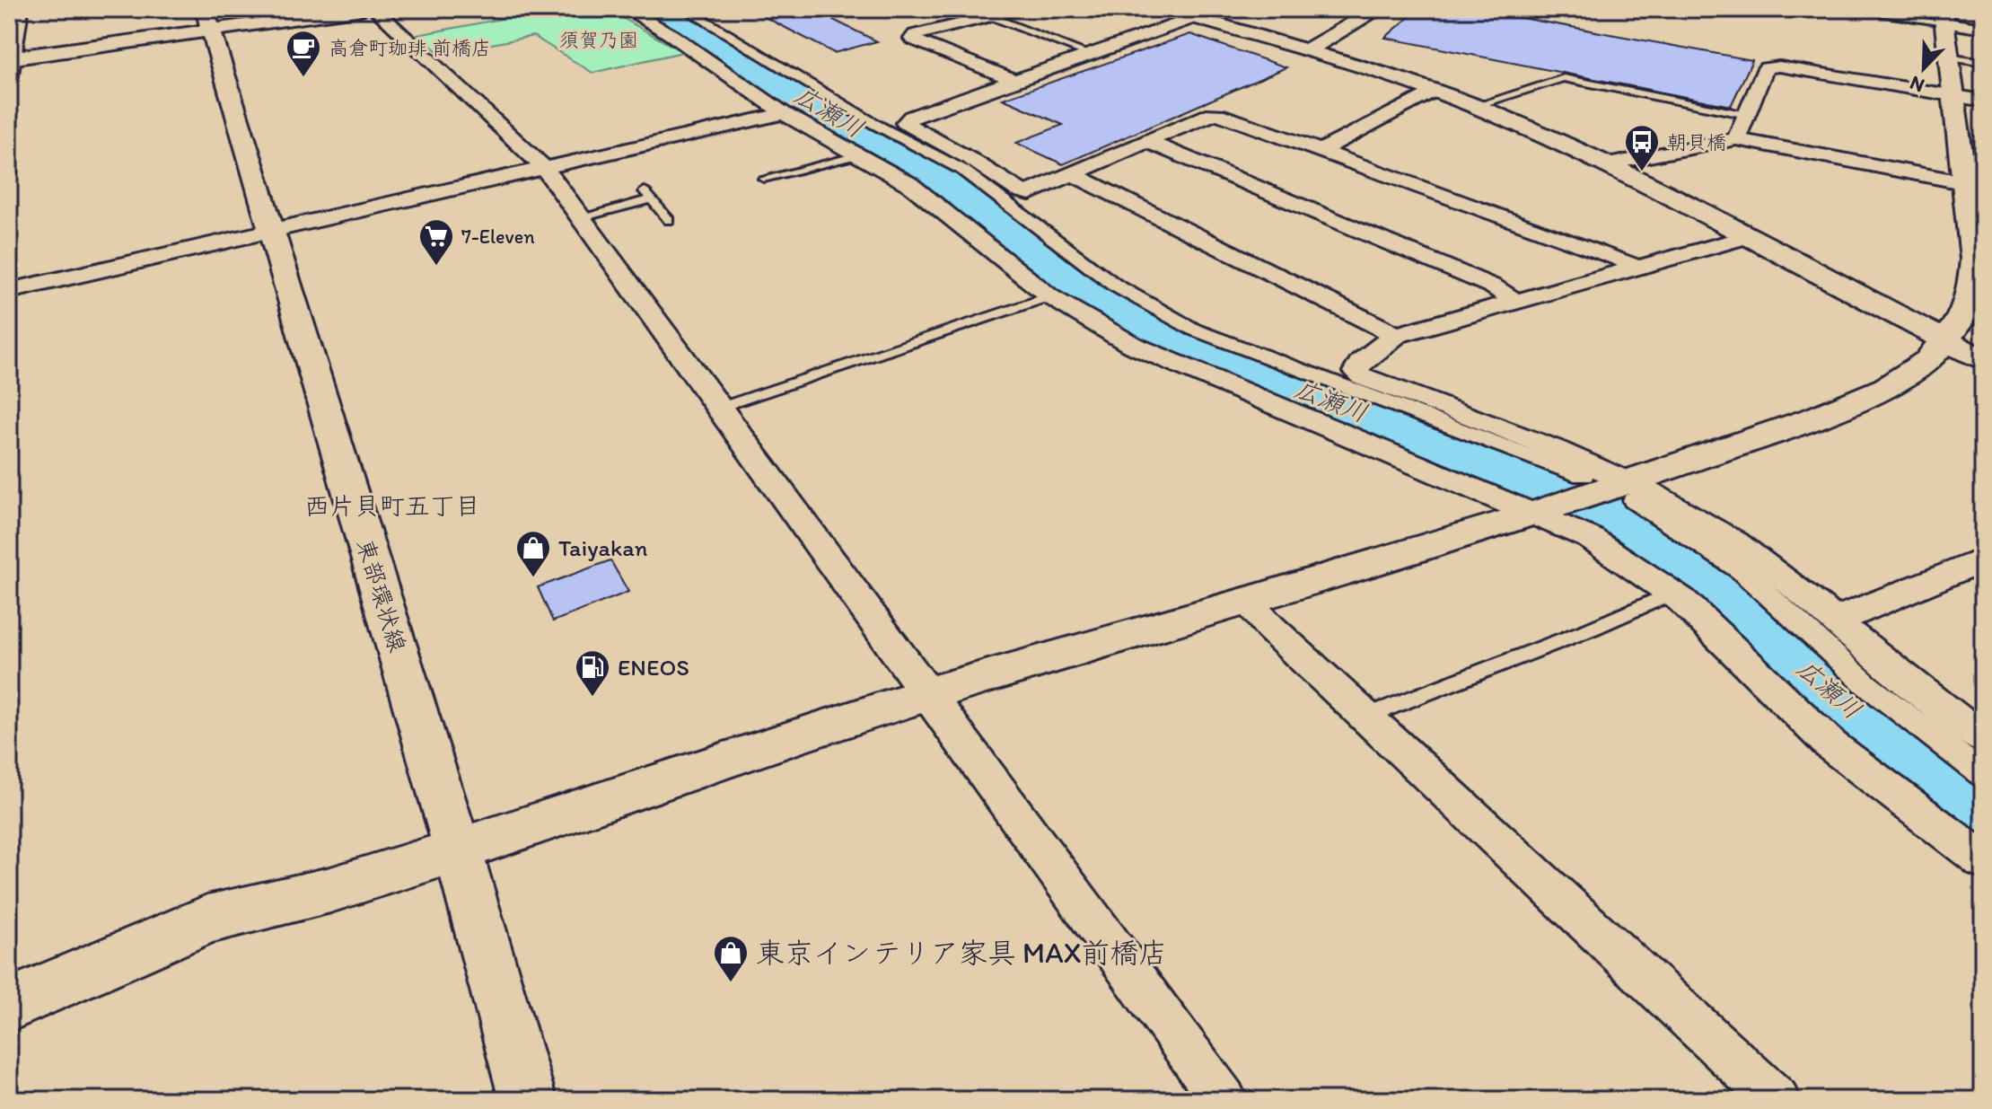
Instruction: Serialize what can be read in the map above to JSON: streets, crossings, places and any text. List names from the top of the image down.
{
  "streets": {
    "street": ["東部環状線"]
  },
  "districts": ["西片貝町五丁目"],
  "water": ["広瀬川"],
  "parks": ["須賀乃園"],
  "places": {
    "cafe": ["高倉町珈琲 前橋店"],
    "bus stop": ["朝貝橋"],
    "supermarket": ["7-Eleven"],
    "shop": ["Taiyakan", "東京インテリア家具 MAX前橋店"],
    "fuel station": ["ENEOS"]
  },
  "north": "bottom left"
}
